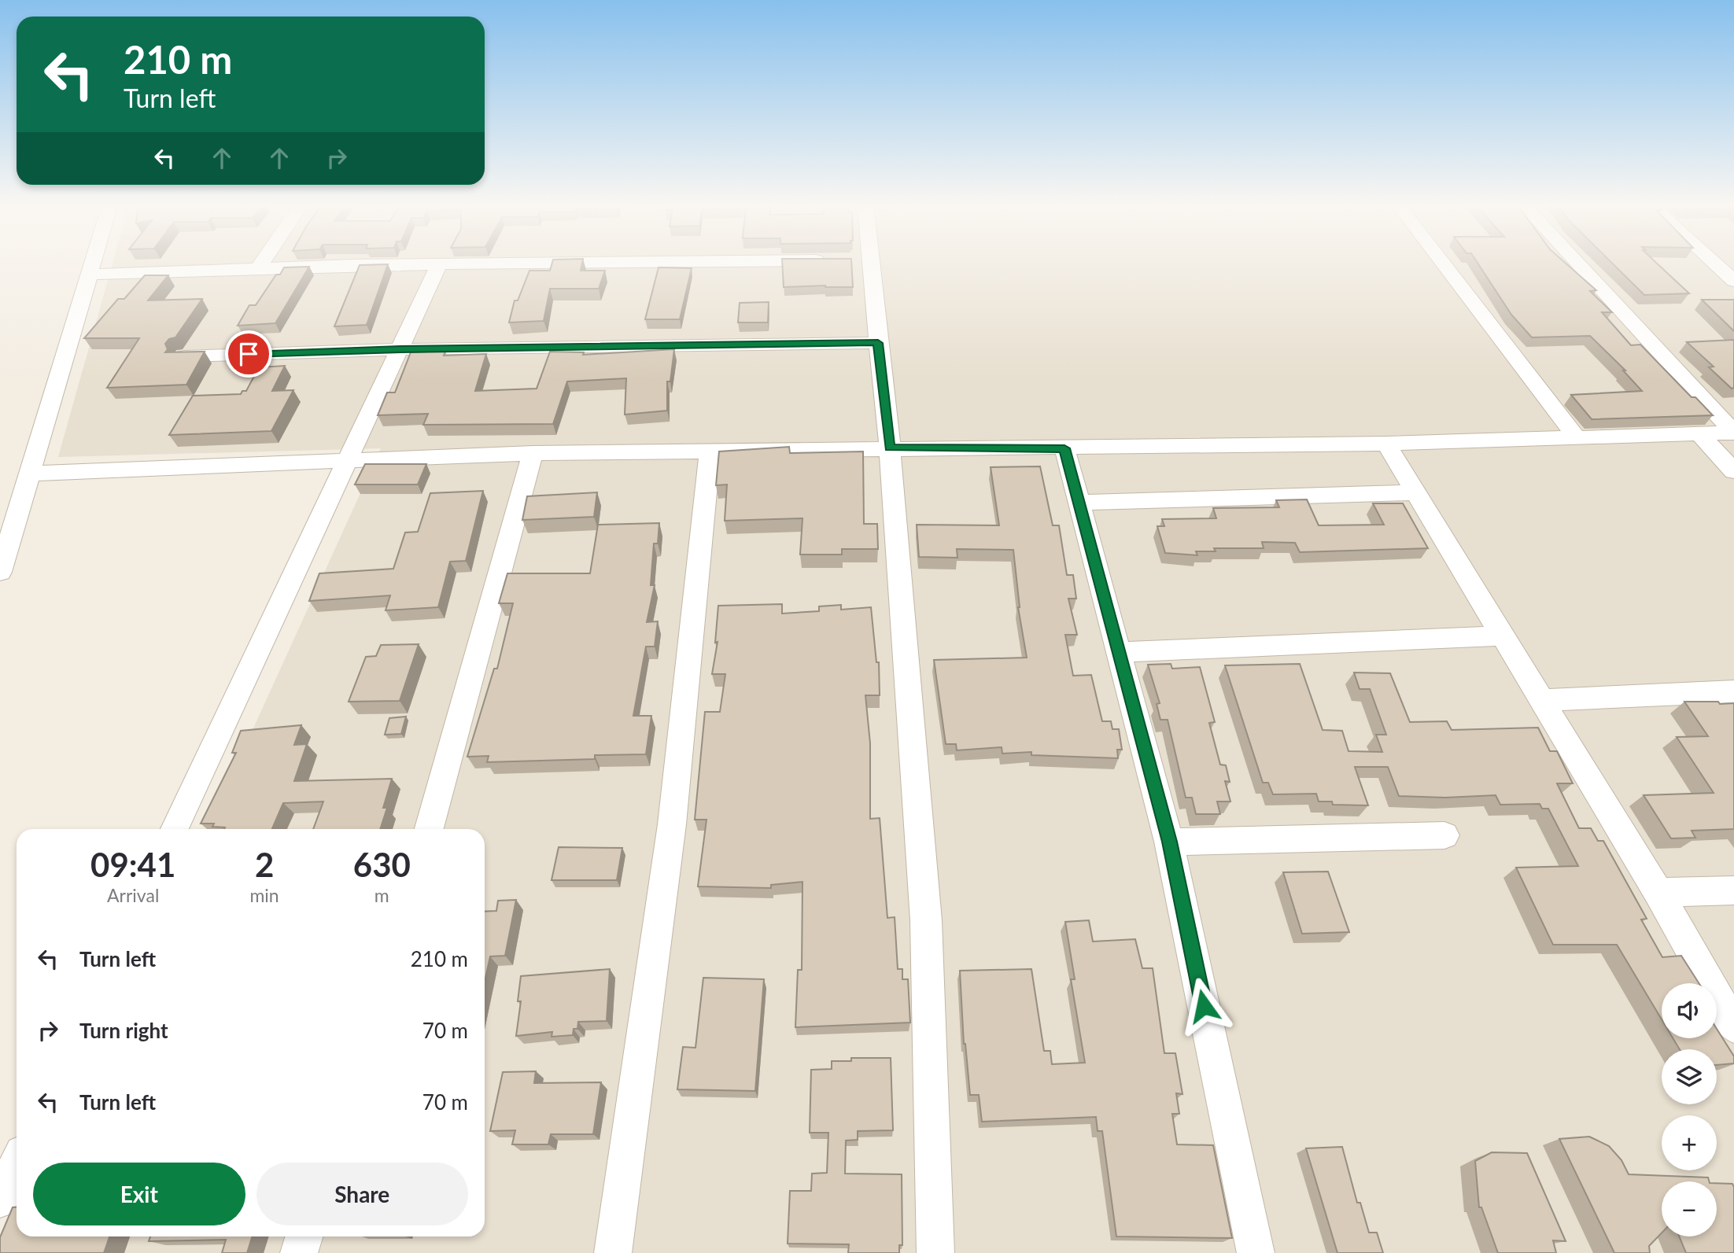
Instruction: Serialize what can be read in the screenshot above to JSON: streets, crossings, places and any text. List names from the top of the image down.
{
  "page": {
    "turn": ["210 m", "Turn left"],
    "eta": [
      "09:41",
      "Arrival",
      "2",
      "min",
      "630",
      "m"
    ],
    "list": [
      {
        "name": "Turn left",
        "value": "210 m"
      },
      {
        "name": "Turn right",
        "value": "70 m"
      },
      {
        "name": "Turn left",
        "value": "70 m"
      }
    ],
    "map_buttons": ["+", "−"],
    "buttons": ["Exit", "Share"]
  }
}
